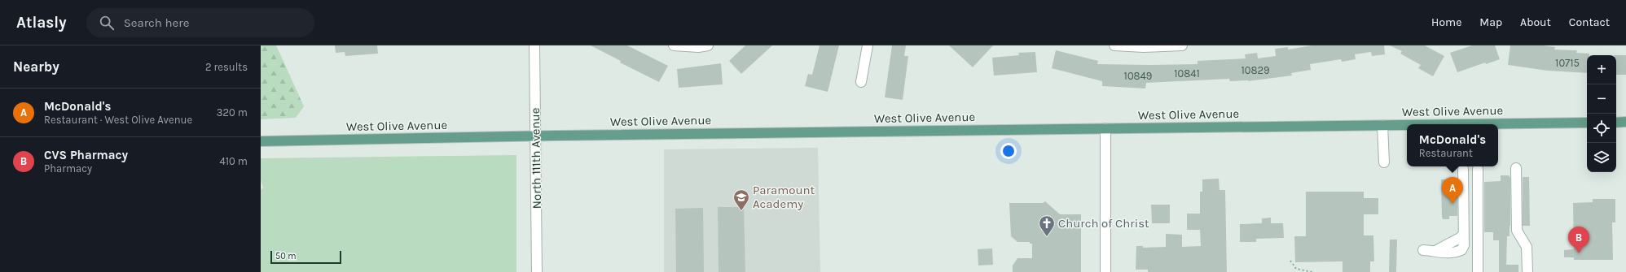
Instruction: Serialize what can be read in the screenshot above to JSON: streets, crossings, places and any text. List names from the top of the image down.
{
  "streets": {
    "main road": ["West Olive Avenue"],
    "street": ["North 111th Avenue"]
  },
  "crossings": [
    ["West Olive Avenue", "North 111th Avenue"]
  ],
  "places": {
    "school or university": ["Paramount Academy"],
    "church": ["Church of Christ"]
  },
  "house_numbers": [
    "10715",
    "10829",
    "10841",
    "10849"
  ],
  "scale_bar": "50 m",
  "page": {
    "header": "Atlasly",
    "search": "Search here",
    "nav": [
      "Home",
      "Map",
      "About",
      "Contact"
    ],
    "heading": ["Nearby", "2 results"],
    "map_buttons": ["+", "−"],
    "list": [
      {
        "mark": "A",
        "name": "McDonald's",
        "note": "Restaurant · West Olive Avenue",
        "value": "320 m"
      },
      {
        "mark": "B",
        "name": "CVS Pharmacy",
        "note": "Pharmacy",
        "value": "410 m"
      }
    ],
    "popup": ["McDonald's", "Restaurant"],
    "pins": ["A", "B"],
    "scale": "50 m"
  }
}
